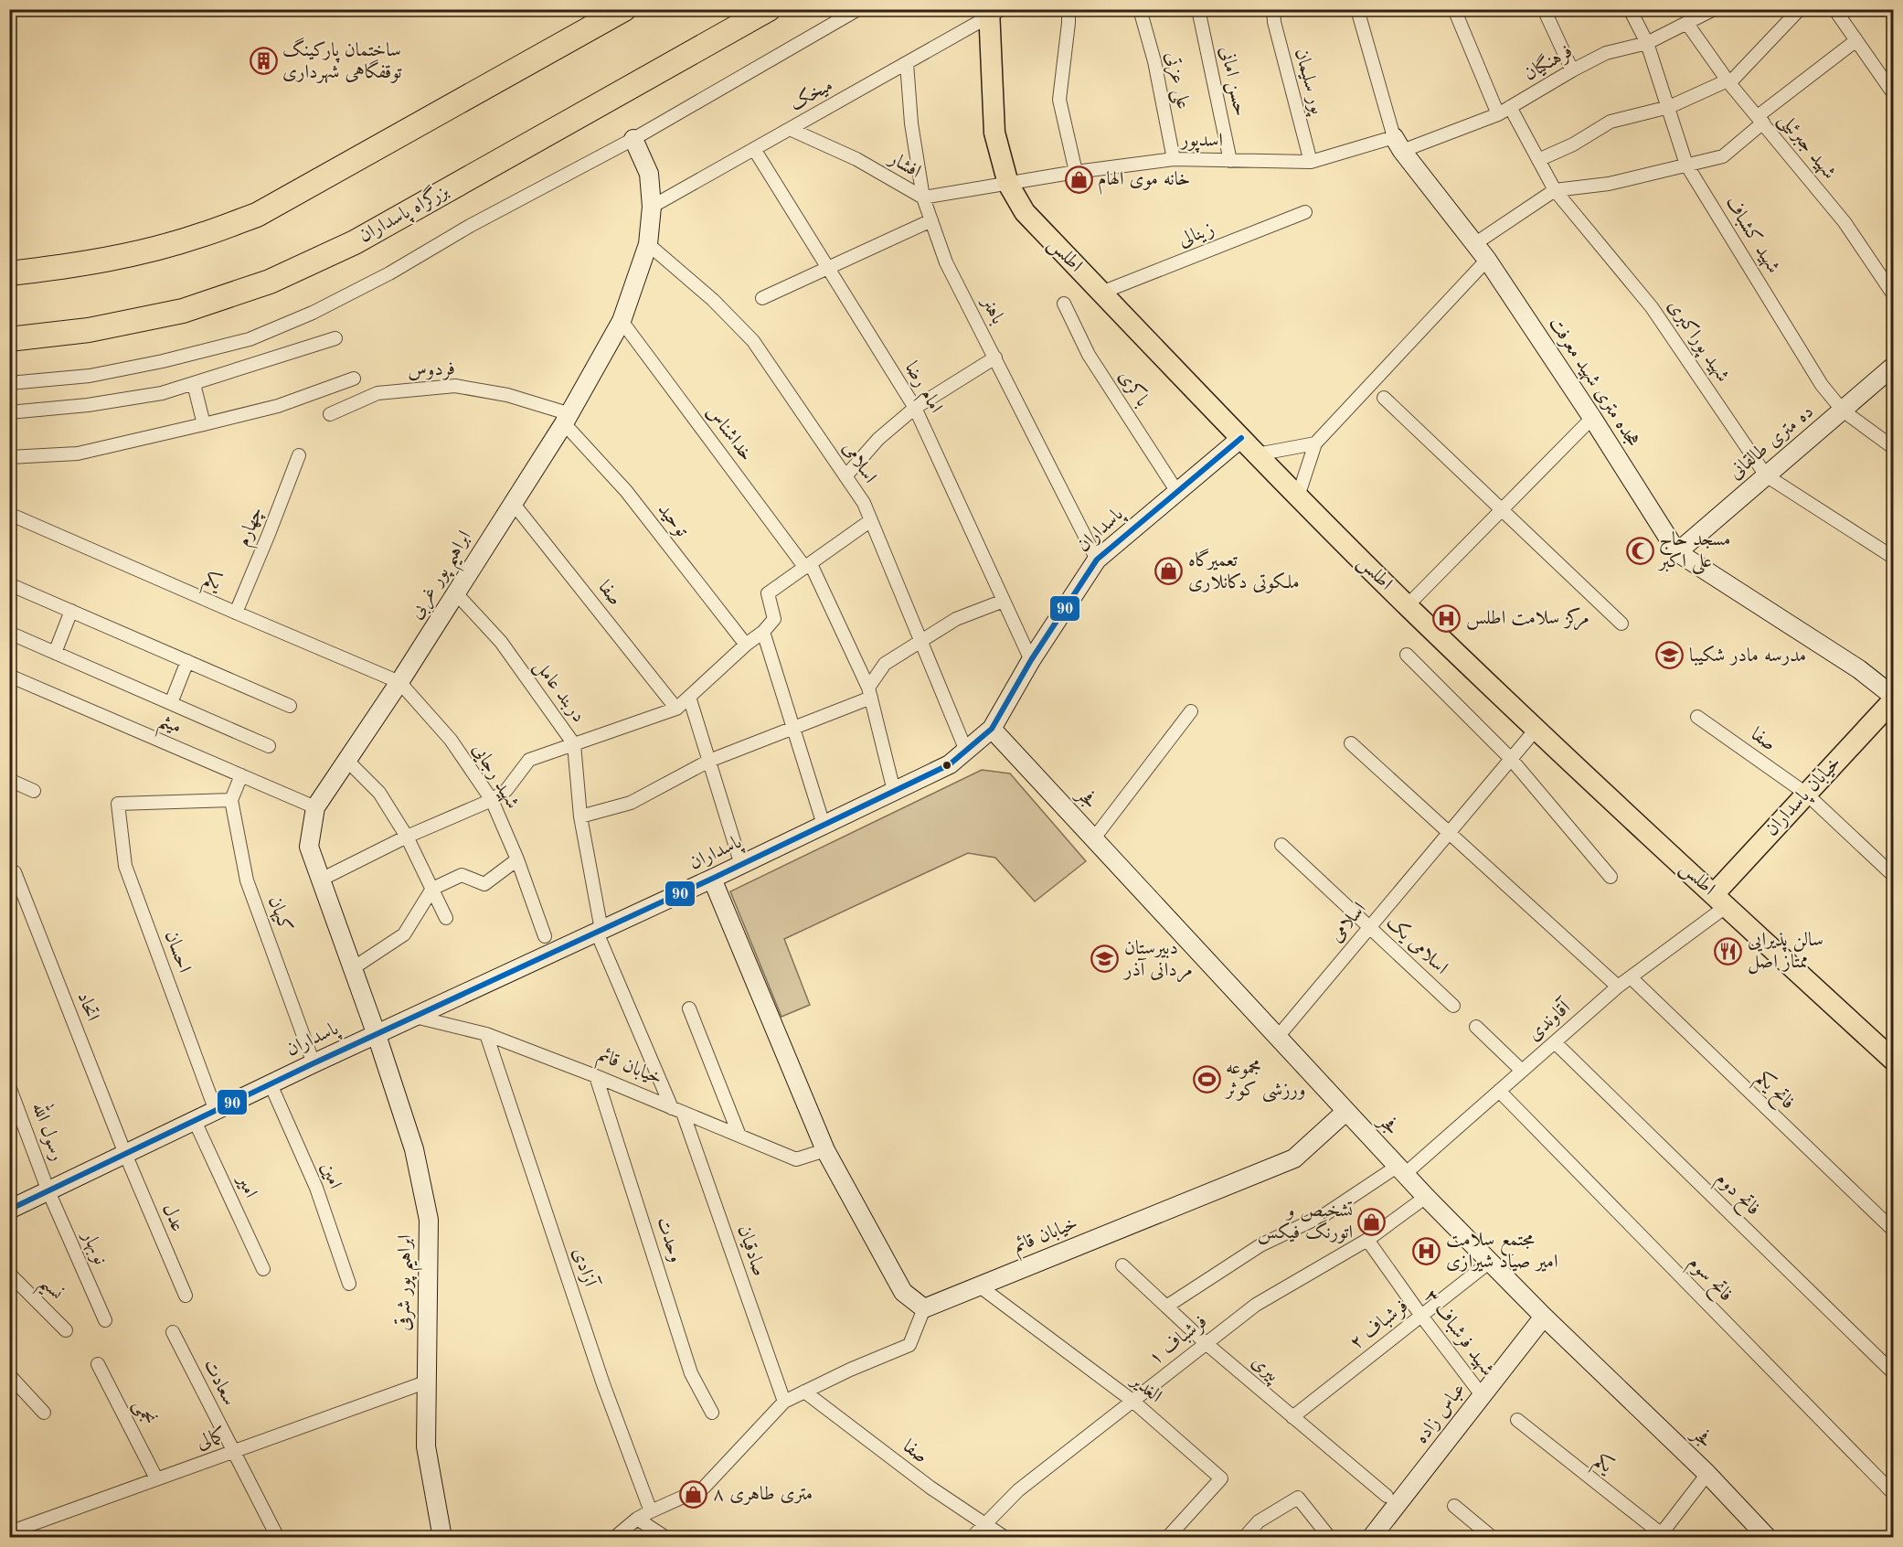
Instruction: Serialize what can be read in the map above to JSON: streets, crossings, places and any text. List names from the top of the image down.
{
  "streets": {
    "highway": ["بزرگراه پاسداران"],
    "main road": ["اطلس", "خیابان پاسداران"],
    "street": [
      "فرهنگیان",
      "علی عزتی",
      "حسن امانی",
      "پور سلیمان",
      "میخک",
      "اسدپور",
      "شهید جبرئیلی",
      "افشار",
      "زینالی",
      "شهید کشباف",
      "باهنر",
      "شهید پوراکبری",
      "فردوس",
      "هجده متری شهید معرفت",
      "امام رضا",
      "باکری",
      "خداشناس",
      "ده متری طالقانی",
      "اسلامی",
      "توحید",
      "چهارم",
      "پاسداران",
      "ابراهیم پور غربی",
      "یکم",
      "صفا",
      "دربند عامل",
      "میثم",
      "شهید رجایی",
      "فجر",
      "کیهان",
      "اسلامی یک",
      "احسان",
      "اتحاد",
      "آقاوندی",
      "خیابان قائم",
      "فاتح یکم",
      "رسول الله",
      "امین",
      "امیر",
      "فاتح دوم",
      "عدل",
      "وحدت",
      "نوبهار",
      "صادقیان",
      "آزادی",
      "فاتح سوم",
      "ابراهیم پور شرقی",
      "نسیم",
      "فرشباف ۲",
      "شهید فرشباف ۳",
      "فرشباف ۱",
      "پیری",
      "سعادت",
      "الغدیر",
      "نجمی",
      "عباس زاده",
      "کمالی"
    ]
  },
  "crossings": [
    ["فرهنگیان", "اسدپور"],
    ["فرهنگیان", "شهید جبرئیلی"],
    ["فرهنگیان", "شهید کشباف"],
    ["فرهنگیان", "شهید پوراکبری"],
    ["فرهنگیان", "هجده متری شهید معرفت"],
    ["علی عزتی", "اسدپور"],
    ["حسن امانی", "اسدپور"],
    ["پور سلیمان", "اسدپور"],
    ["میخک", "افشار"],
    ["میخک", "اطلس"],
    ["میخک", "باهنر"],
    ["میخک", "امام رضا"],
    ["میخک", "ابراهیم پور غربی"],
    ["اسدپور", "افشار"],
    ["اسدپور", "اطلس"],
    ["اسدپور", "هجده متری شهید معرفت"],
    ["افشار", "اطلس"],
    ["افشار", "باهنر"],
    ["زینالی", "اطلس"],
    ["شهید کشباف", "ده متری طالقانی"],
    ["اطلس", "اسلامی"],
    ["اطلس", "پاسداران"],
    ["اطلس", "خیابان پاسداران"],
    ["اطلس", "آقاوندی"],
    ["باهنر", "پاسداران"],
    ["شهید پوراکبری", "ده متری طالقانی"],
    ["فردوس", "توحید"],
    ["فردوس", "ابراهیم پور غربی"],
    ["هجده متری شهید معرفت", "ده متری طالقانی"],
    ["هجده متری شهید معرفت", "خیابان پاسداران"],
    ["امام رضا", "پاسداران"],
    ["باکری", "پاسداران"],
    ["خداشناس", "پاسداران"],
    ["خداشناس", "ابراهیم پور غربی"],
    ["اسلامی", "پاسداران"],
    ["اسلامی", "ابراهیم پور غربی"],
    ["اسلامی", "فجر"],
    ["اسلامی", "اسلامی یک"],
    ["توحید", "ابراهیم پور غربی"],
    ["چهارم", "یکم"],
    ["پاسداران", "ابراهیم پور غربی"],
    ["پاسداران", "دربند عامل"],
    ["پاسداران", "فجر"],
    ["پاسداران", "کیهان"],
    ["پاسداران", "احسان"],
    ["پاسداران", "اتحاد"],
    ["پاسداران", "خیابان قائم"],
    ["پاسداران", "رسول الله"],
    ["پاسداران", "امین"],
    ["پاسداران", "امیر"],
    ["پاسداران", "عدل"],
    ["پاسداران", "نوبهار"],
    ["پاسداران", "صادقیان"],
    ["پاسداران", "ابراهیم پور شرقی"],
    ["ابراهیم پور غربی", "یکم"],
    ["ابراهیم پور غربی", "صفا"],
    ["ابراهیم پور غربی", "دربند عامل"],
    ["ابراهیم پور غربی", "میثم"],
    ["ابراهیم پور غربی", "شهید رجایی"],
    ["ابراهیم پور غربی", "ابراهیم پور شرقی"],
    ["یکم", "شهید رجایی"],
    ["صفا", "خیابان پاسداران"],
    ["صفا", "فرشباف ۱"],
    ["دربند عامل", "صادقیان"],
    ["خیابان پاسداران", "آقاوندی"],
    ["فجر", "آقاوندی"],
    ["فجر", "خیابان قائم"],
    ["فجر", "فرشباف ۲"],
    ["فجر", "فرشباف ۱"],
    ["فجر", "عباس زاده"],
    ["کیهان", "احسان"],
    ["اتحاد", "عدل"],
    ["آقاوندی", "فاتح یکم"],
    ["آقاوندی", "فاتح دوم"],
    ["آقاوندی", "فاتح سوم"],
    ["آقاوندی", "پیری"],
    ["خیابان قائم", "وحدت"],
    ["خیابان قائم", "صادقیان"],
    ["خیابان قائم", "آزادی"],
    ["خیابان قائم", "الغدیر"],
    ["رسول الله", "نوبهار"],
    ["ابراهیم پور شرقی", "کمالی"],
    ["فرشباف ۲", "شهید فرشباف ۳"],
    ["فرشباف ۲", "پیری"],
    ["شهید فرشباف ۳", "فرشباف ۱"],
    ["شهید فرشباف ۳", "عباس زاده"],
    ["فرشباف ۱", "پیری"],
    ["فرشباف ۱", "الغدیر"],
    ["سعادت", "کمالی"],
    ["نجمی", "کمالی"]
  ],
  "places": {
    "building": ["ساختمان پارکینگ توقفگاهی شهرداری"],
    "shop": [
      "خانه موی الهام",
      "تعمیرگاه ملکوتی دکانلاری",
      "تشخیص و اتورنگ فیکس",
      "۸ متری طاهری"
    ],
    "mosque": ["مسجد حاج علی اکبر"],
    "hospital": ["مرکز سلامت اطلس", "مجتمع سلامت امیر صیاد شیرازی"],
    "school or university": ["مدرسه مادر شکیبا", "دبیرستان مردانی آذر"],
    "restaurant": ["سالن پذیرایی ممتاز اصل"],
    "sports": ["مجموعه ورزشی کوثر"]
  },
  "lines": ["transit line 90"]
}
